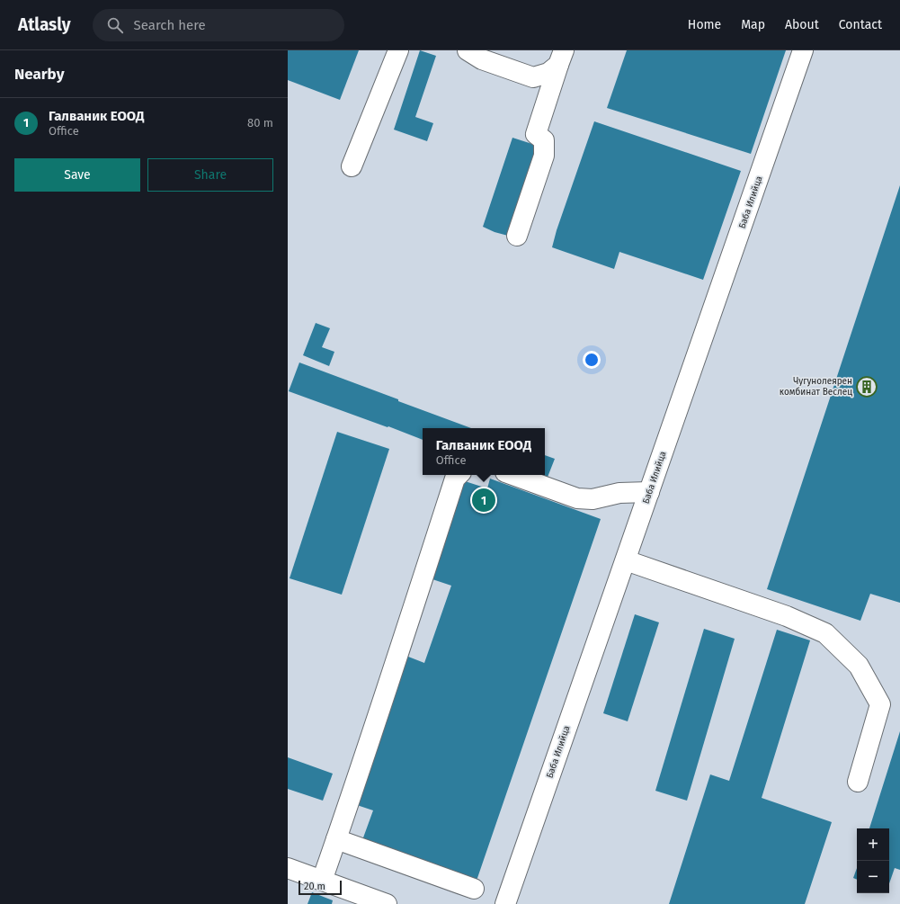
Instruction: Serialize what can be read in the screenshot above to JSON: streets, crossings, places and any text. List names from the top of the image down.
{
  "streets": {
    "street": ["Баба Илийца"]
  },
  "places": {
    "building": ["Чугунолеярен комбинат Веслец"]
  },
  "scale_bar": "20 m",
  "page": {
    "header": "Atlasly",
    "search": "Search here",
    "nav": [
      "Home",
      "Map",
      "About",
      "Contact"
    ],
    "heading": "Nearby",
    "list": [
      {
        "mark": "1",
        "name": "Галваник ЕООД",
        "note": "Office",
        "value": "80 m"
      }
    ],
    "buttons": ["Save", "Share"],
    "popup": ["Галваник ЕООД", "Office"],
    "pins": "1",
    "map_buttons": ["+", "−"],
    "scale": "20 m"
  }
}
